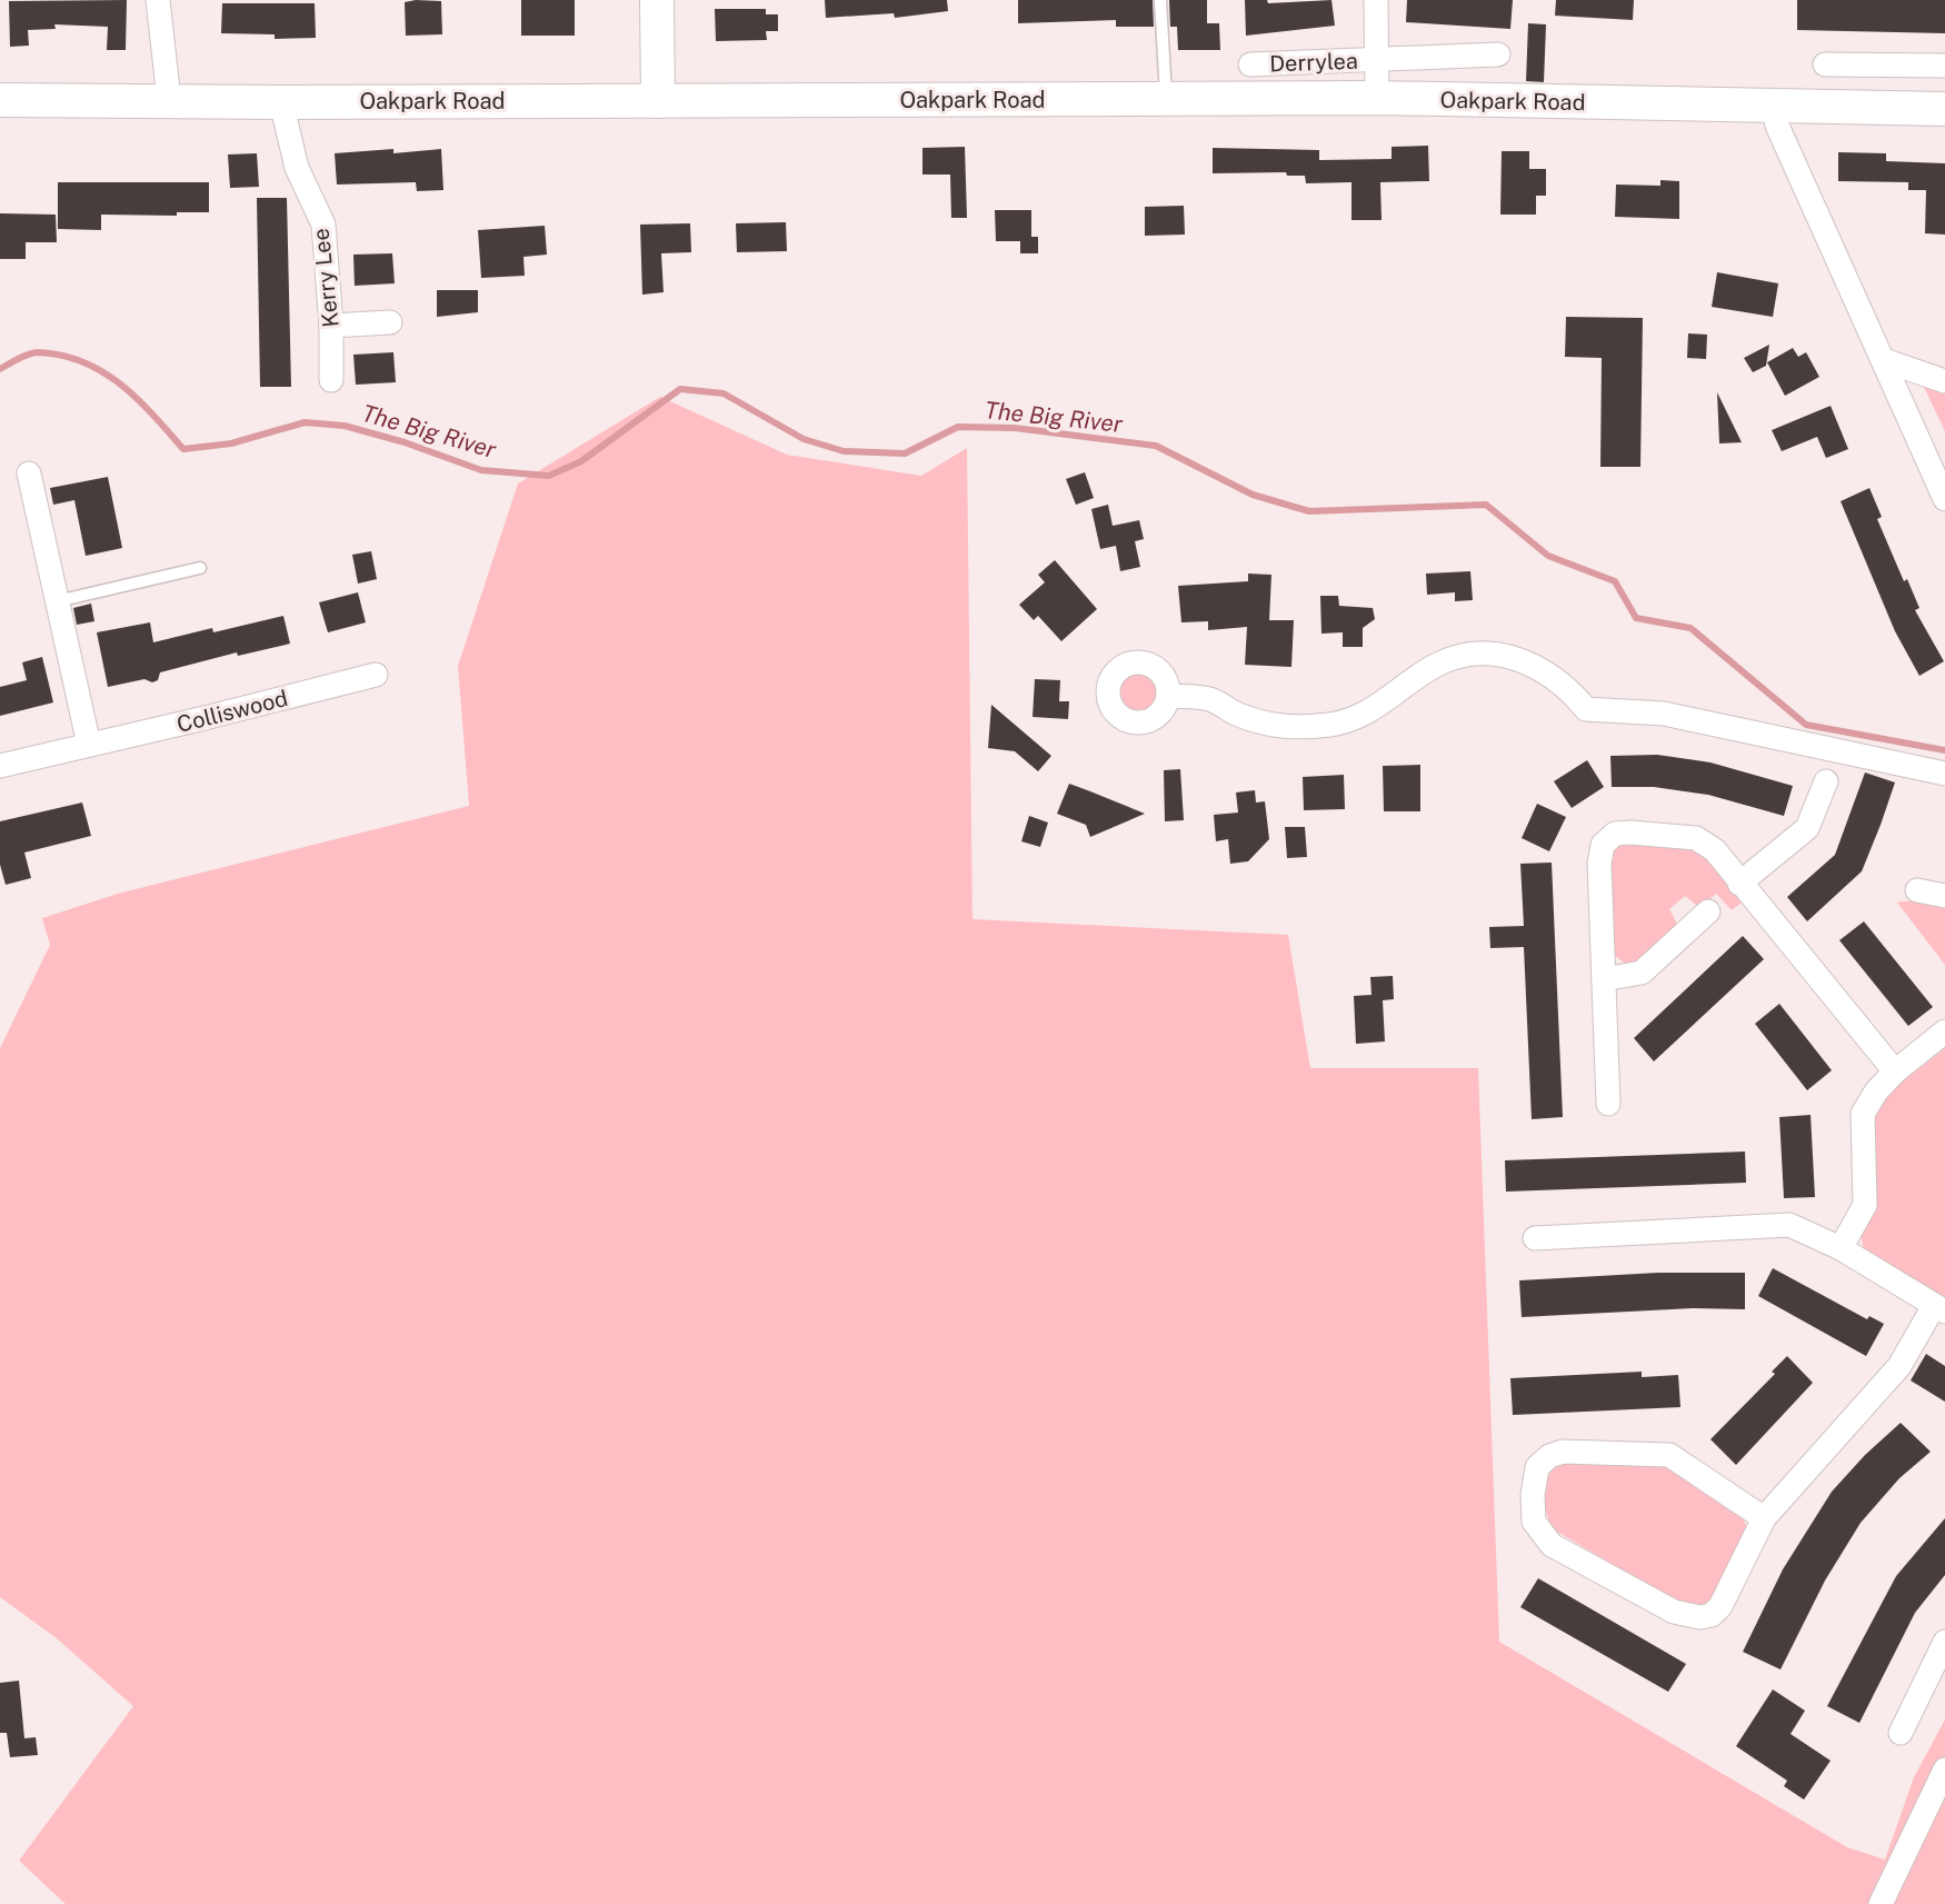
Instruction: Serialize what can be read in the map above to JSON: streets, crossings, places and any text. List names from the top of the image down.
{
  "streets": {
    "main road": ["Oakpark Road"],
    "street": ["Derrylea", "Kerry Lee", "Colliswood"]
  },
  "crossings": [
    ["Derrylea", "Oakpark Road"],
    ["Oakpark Road", "Kerry Lee"]
  ],
  "water": ["The Big River"]
}
